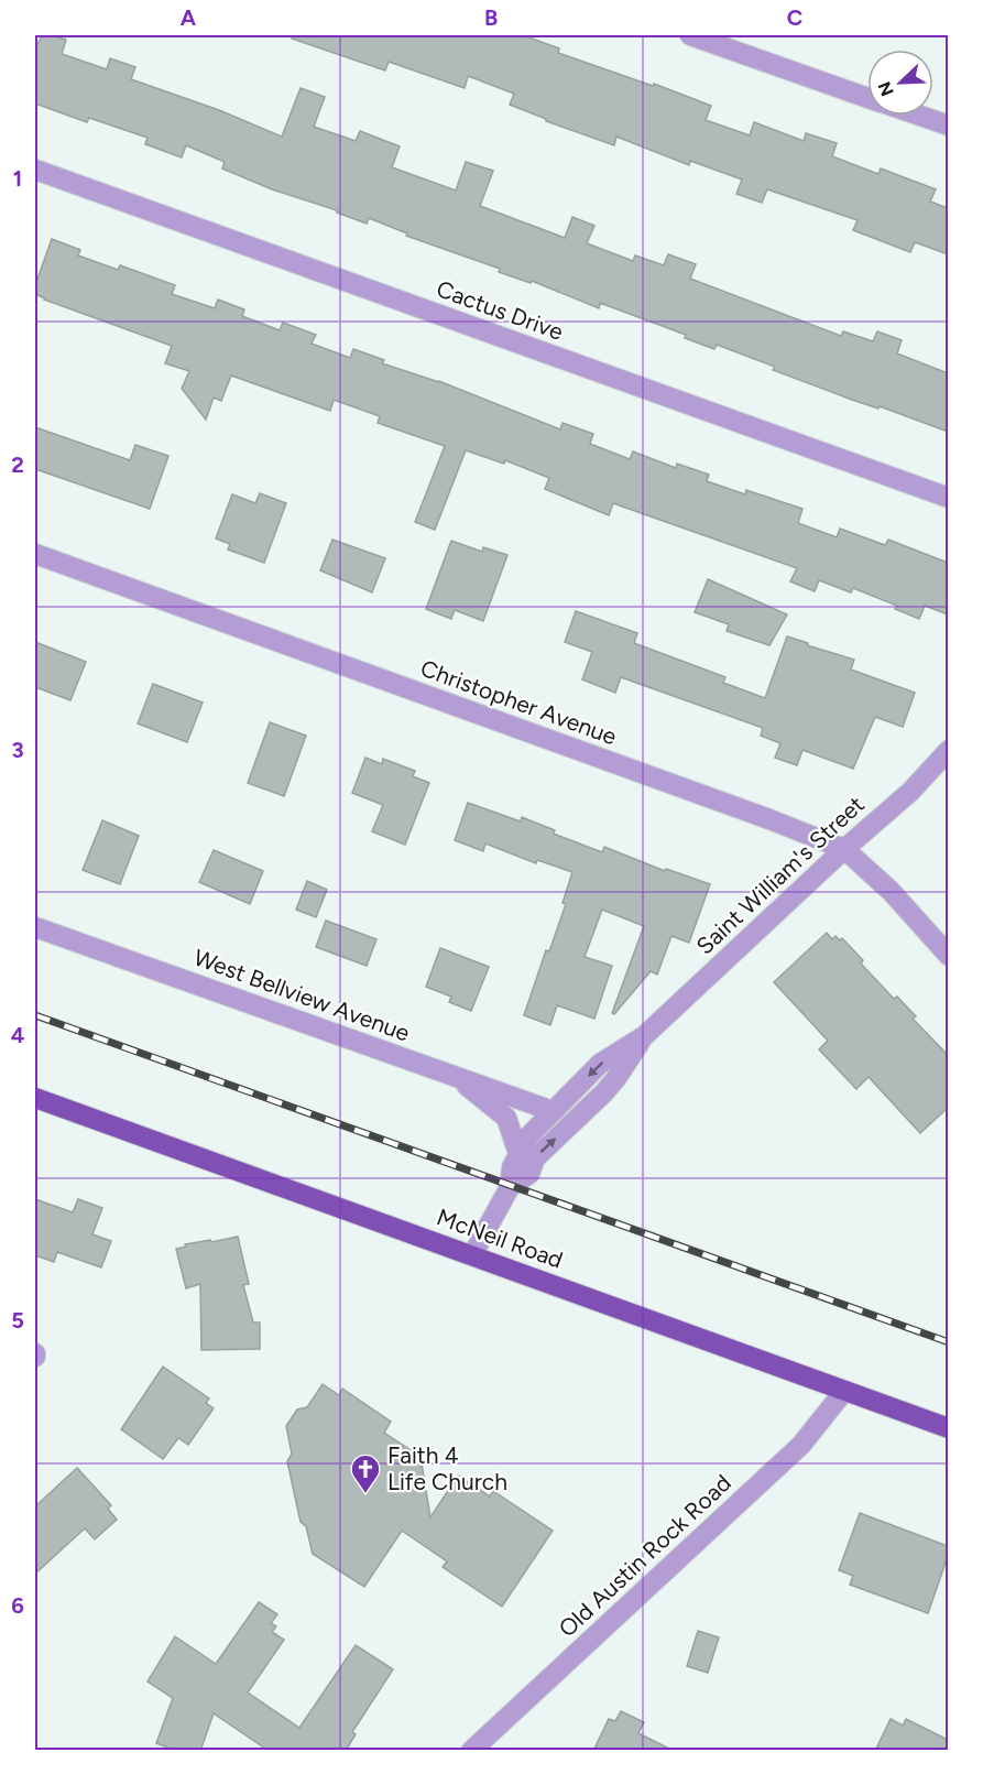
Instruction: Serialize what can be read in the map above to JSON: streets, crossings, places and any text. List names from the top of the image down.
{
  "streets": {
    "main road": ["McNeil Road"],
    "street": [
      "Cactus Drive",
      "Christopher Avenue",
      "Saint William's Street",
      "West Bellview Avenue",
      "Old Austin Rock Road"
    ]
  },
  "crossings": [
    ["Christopher Avenue", "Saint William's Street"],
    ["Saint William's Street", "West Bellview Avenue"],
    ["Saint William's Street", "McNeil Road"],
    ["McNeil Road", "Old Austin Rock Road"]
  ],
  "places": {
    "church": ["Faith 4 Life Church"]
  },
  "north": "bottom left",
  "grid": {
    "columns": ["A", "B", "C"],
    "rows": [
      "1",
      "2",
      "3",
      "4",
      "5",
      "6"
    ]
  }
}
